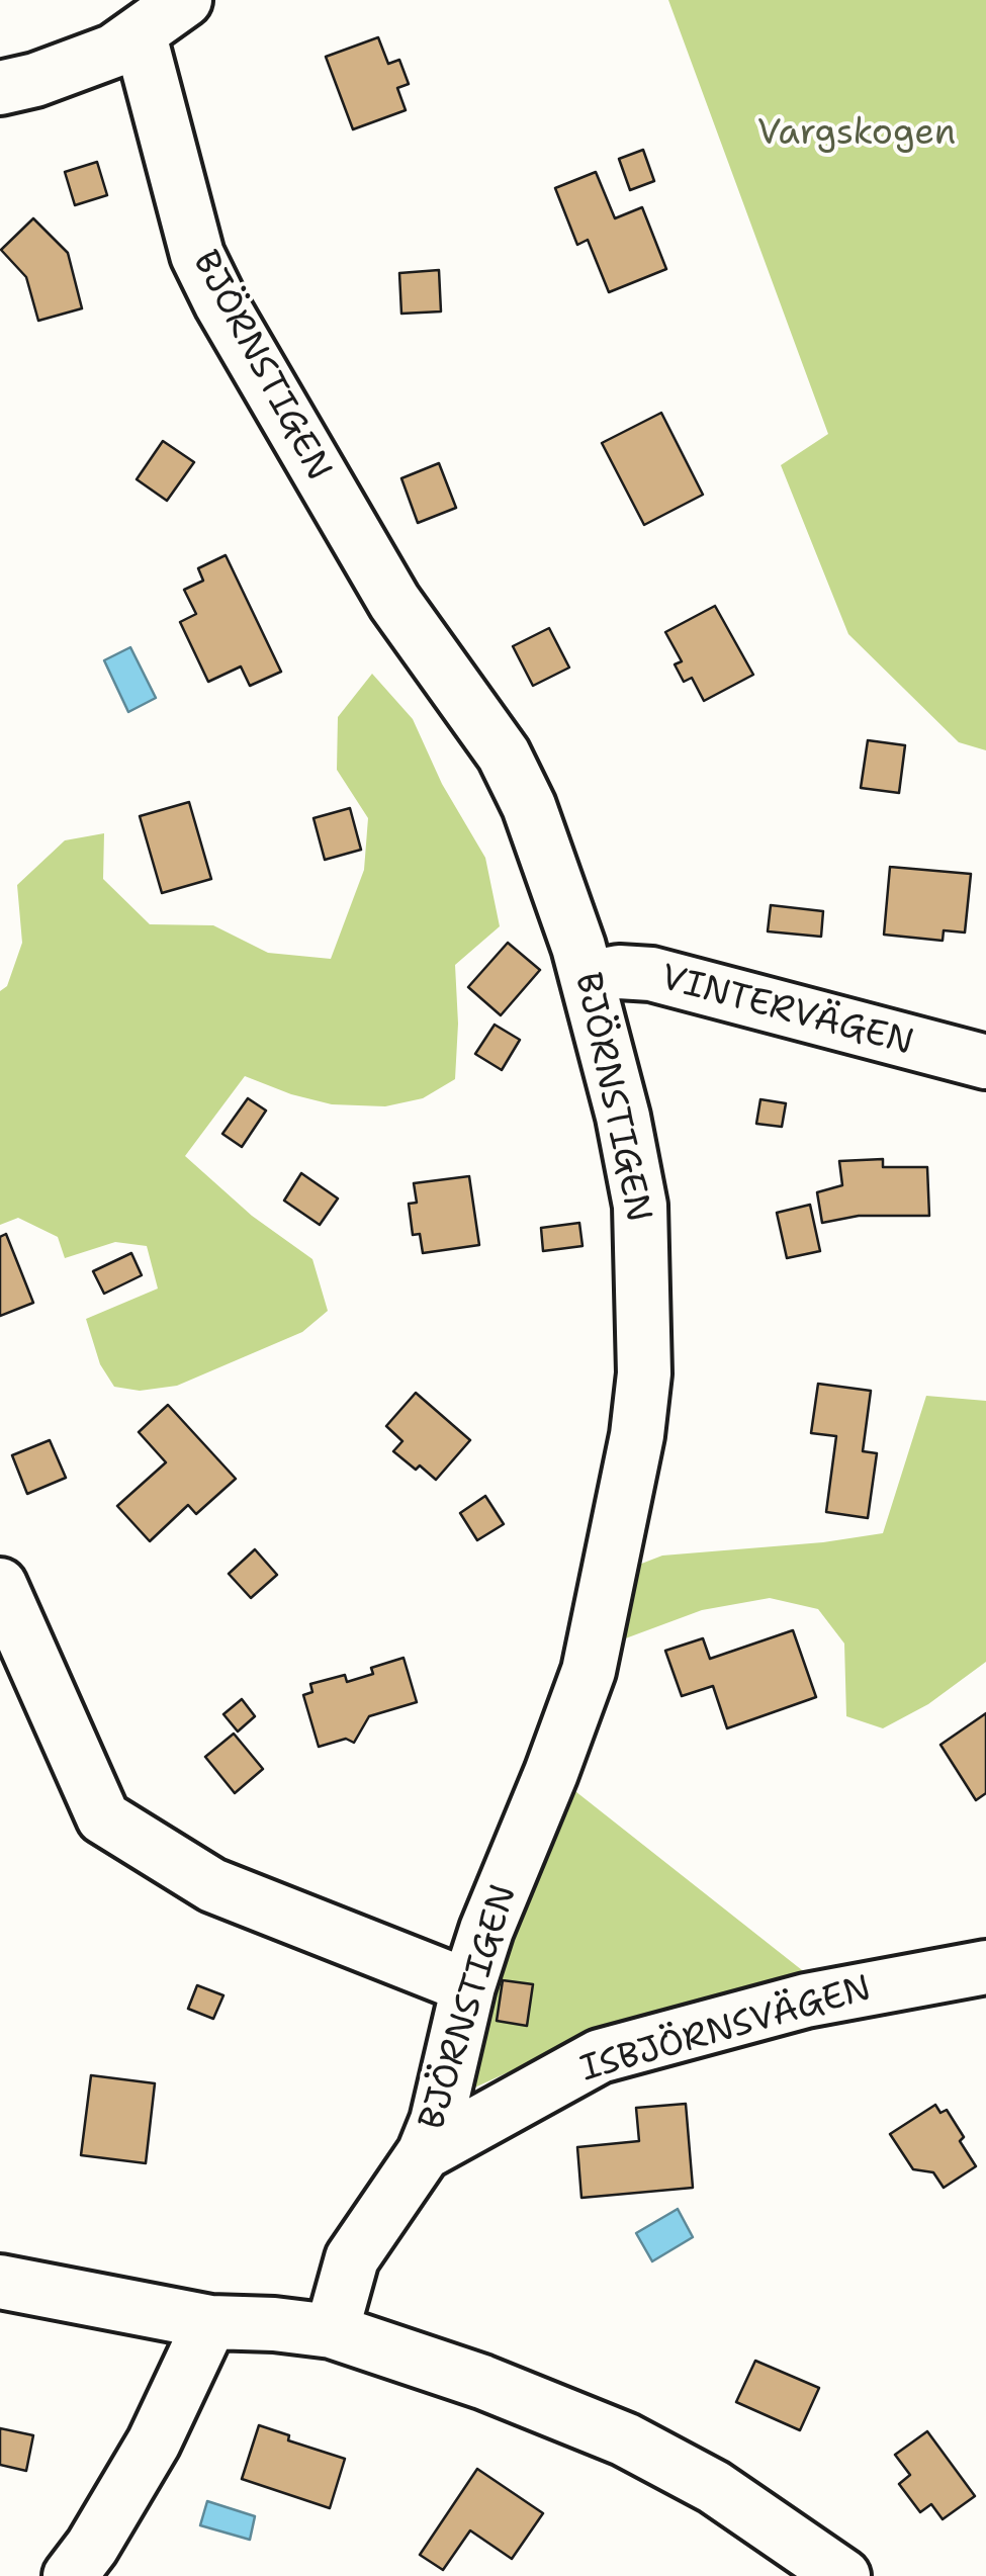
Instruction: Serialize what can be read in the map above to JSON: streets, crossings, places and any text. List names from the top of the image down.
{
  "streets": {
    "street": ["BJÖRNSTIGEN", "VINTERVÄGEN", "ISBJÖRNSVÄGEN"]
  },
  "crossings": [
    ["BJÖRNSTIGEN", "VINTERVÄGEN"],
    ["BJÖRNSTIGEN", "ISBJÖRNSVÄGEN"]
  ],
  "parks": ["Vargskogen"]
}
